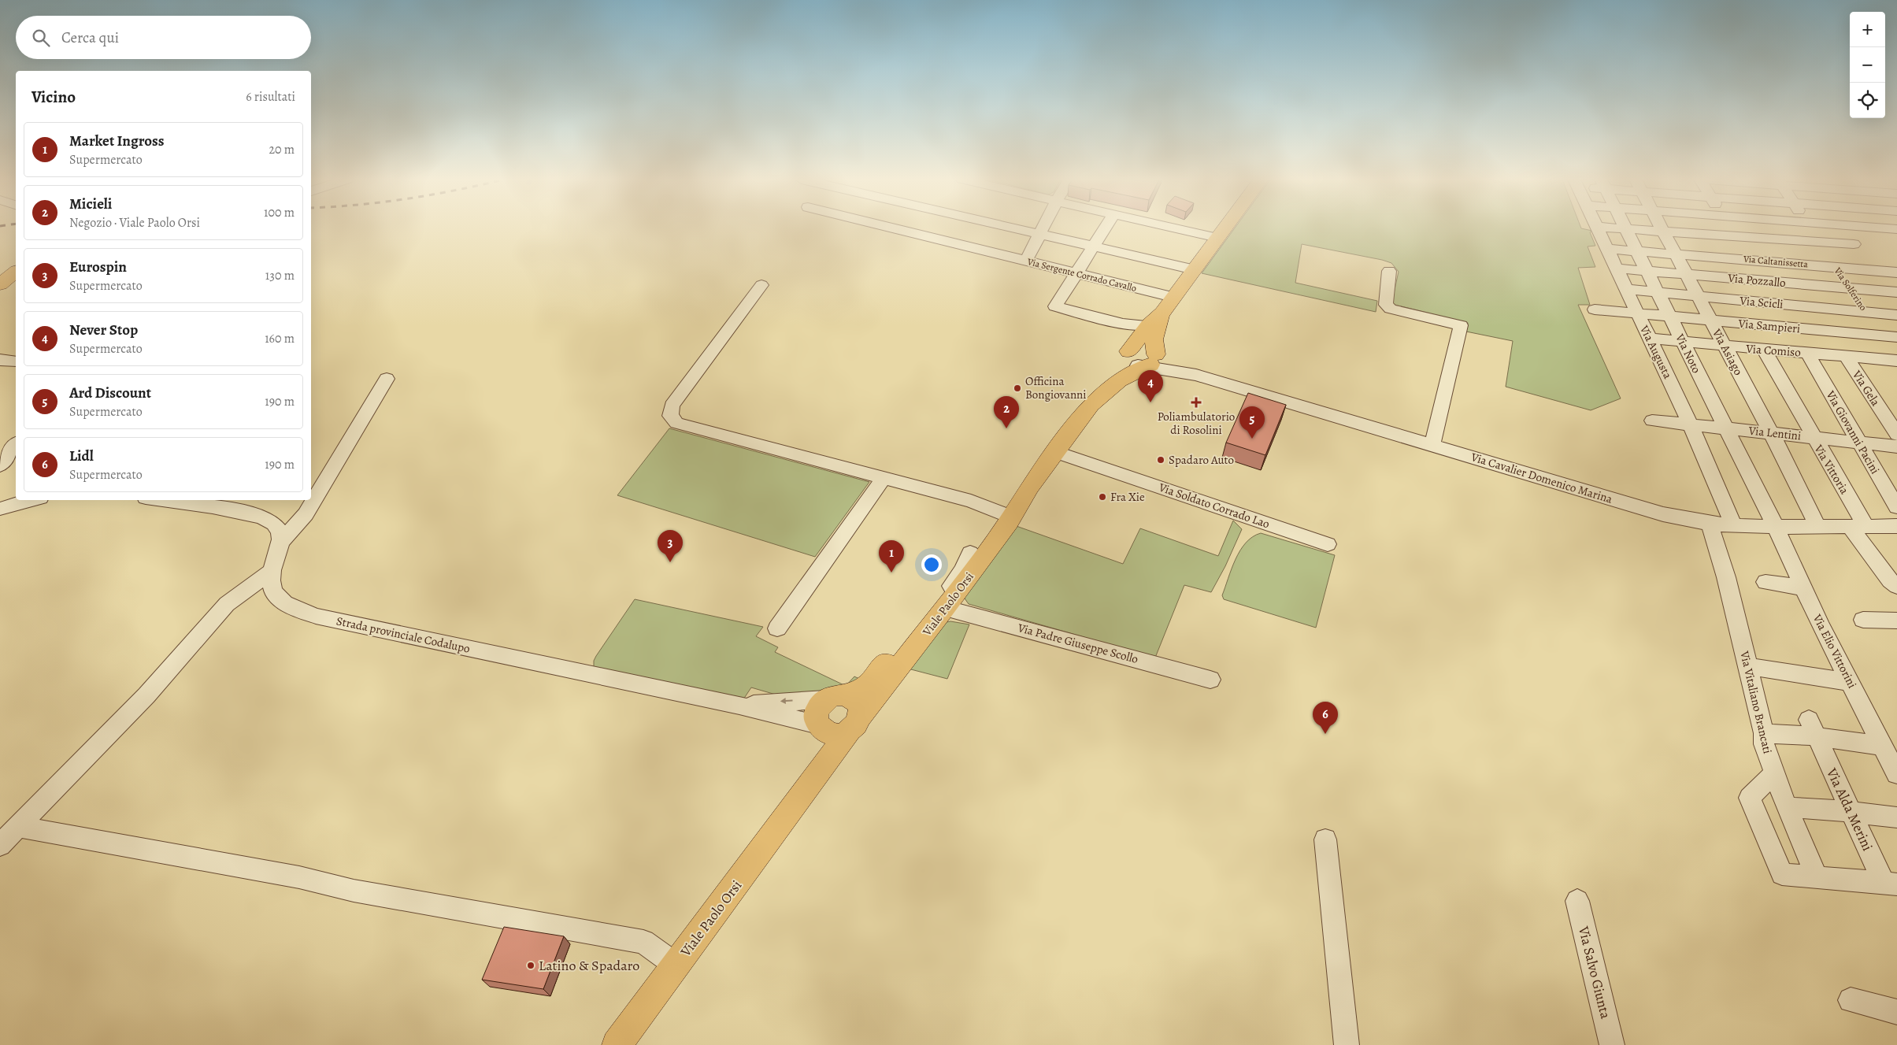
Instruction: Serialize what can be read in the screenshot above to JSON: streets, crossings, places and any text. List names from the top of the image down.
{
  "streets": {
    "main road": ["Viale Paolo Orsi"],
    "street": [
      "Via Caltanissetta",
      "Via Sergente Corrado Cavallo",
      "Via Pozzallo",
      "Via Solferino",
      "Via Scicli",
      "Via Sampieri",
      "Via Comiso",
      "Via Augusta",
      "Via Asiago",
      "Via Noto",
      "Via Gela",
      "Via Giovanni Pacini",
      "Via Lentini",
      "Via Vittoria",
      "Via Cavalier Domenico Marina",
      "Via Soldato Corrado Lao",
      "Strada provinciale Codalupo",
      "Via Padre Giuseppe Scollo",
      "Via Elio Vittorini",
      "Via Vitaliano Brancati",
      "Via Alda Merini",
      "Via Salvo Giunta"
    ]
  },
  "crossings": [
    ["Via Caltanissetta", "Via Solferino"],
    ["Via Caltanissetta", "Via Augusta"],
    ["Via Caltanissetta", "Via Asiago"],
    ["Via Caltanissetta", "Via Noto"],
    ["Via Caltanissetta", "Via Giovanni Pacini"],
    ["Via Pozzallo", "Via Solferino"],
    ["Via Pozzallo", "Via Augusta"],
    ["Via Pozzallo", "Via Asiago"],
    ["Via Pozzallo", "Via Noto"],
    ["Via Pozzallo", "Via Giovanni Pacini"],
    ["Via Solferino", "Via Scicli"],
    ["Via Solferino", "Via Sampieri"],
    ["Via Solferino", "Via Comiso"],
    ["Via Scicli", "Via Augusta"],
    ["Via Scicli", "Via Asiago"],
    ["Via Scicli", "Via Noto"],
    ["Via Scicli", "Via Giovanni Pacini"],
    ["Via Sampieri", "Via Augusta"],
    ["Via Sampieri", "Via Asiago"],
    ["Via Sampieri", "Via Noto"],
    ["Via Sampieri", "Via Giovanni Pacini"],
    ["Via Comiso", "Via Augusta"],
    ["Via Comiso", "Via Asiago"],
    ["Via Comiso", "Via Noto"],
    ["Via Comiso", "Via Giovanni Pacini"],
    ["Via Comiso", "Via Vittoria"],
    ["Via Augusta", "Via Lentini"],
    ["Via Augusta", "Via Cavalier Domenico Marina"],
    ["Via Asiago", "Via Lentini"],
    ["Via Asiago", "Via Cavalier Domenico Marina"],
    ["Via Noto", "Via Lentini"],
    ["Via Noto", "Via Cavalier Domenico Marina"],
    ["Via Noto", "Via Elio Vittorini"],
    ["Via Giovanni Pacini", "Via Lentini"],
    ["Via Lentini", "Via Vittoria"],
    ["Via Vittoria", "Via Cavalier Domenico Marina"],
    ["Via Cavalier Domenico Marina", "Viale Paolo Orsi"],
    ["Via Cavalier Domenico Marina", "Via Elio Vittorini"],
    ["Via Cavalier Domenico Marina", "Via Vitaliano Brancati"],
    ["Via Soldato Corrado Lao", "Viale Paolo Orsi"],
    ["Viale Paolo Orsi", "Strada provinciale Codalupo"],
    ["Viale Paolo Orsi", "Via Padre Giuseppe Scollo"]
  ],
  "places": {
    "other": [
      "Officina Bongiovanni",
      "Spadaro Auto",
      "Fra Xie",
      "Latino & Spadaro"
    ],
    "health": ["Poliambulatorio di Rosolini"]
  },
  "page": {
    "map_buttons": ["+", "−"],
    "search": "Cerca qui",
    "heading": ["Vicino", "6 risultati"],
    "list": [
      {
        "mark": "1",
        "name": "Market Ingross",
        "note": "Supermercato",
        "value": "20 m"
      },
      {
        "mark": "2",
        "name": "Micieli",
        "note": "Negozio · Viale Paolo Orsi",
        "value": "100 m"
      },
      {
        "mark": "3",
        "name": "Eurospin",
        "note": "Supermercato",
        "value": "130 m"
      },
      {
        "mark": "4",
        "name": "Never Stop",
        "note": "Supermercato",
        "value": "160 m"
      },
      {
        "mark": "5",
        "name": "Ard Discount",
        "note": "Supermercato",
        "value": "190 m"
      },
      {
        "mark": "6",
        "name": "Lidl",
        "note": "Supermercato",
        "value": "190 m"
      }
    ],
    "pins": [
      "4",
      "2",
      "5",
      "3",
      "1",
      "6"
    ]
  }
}
